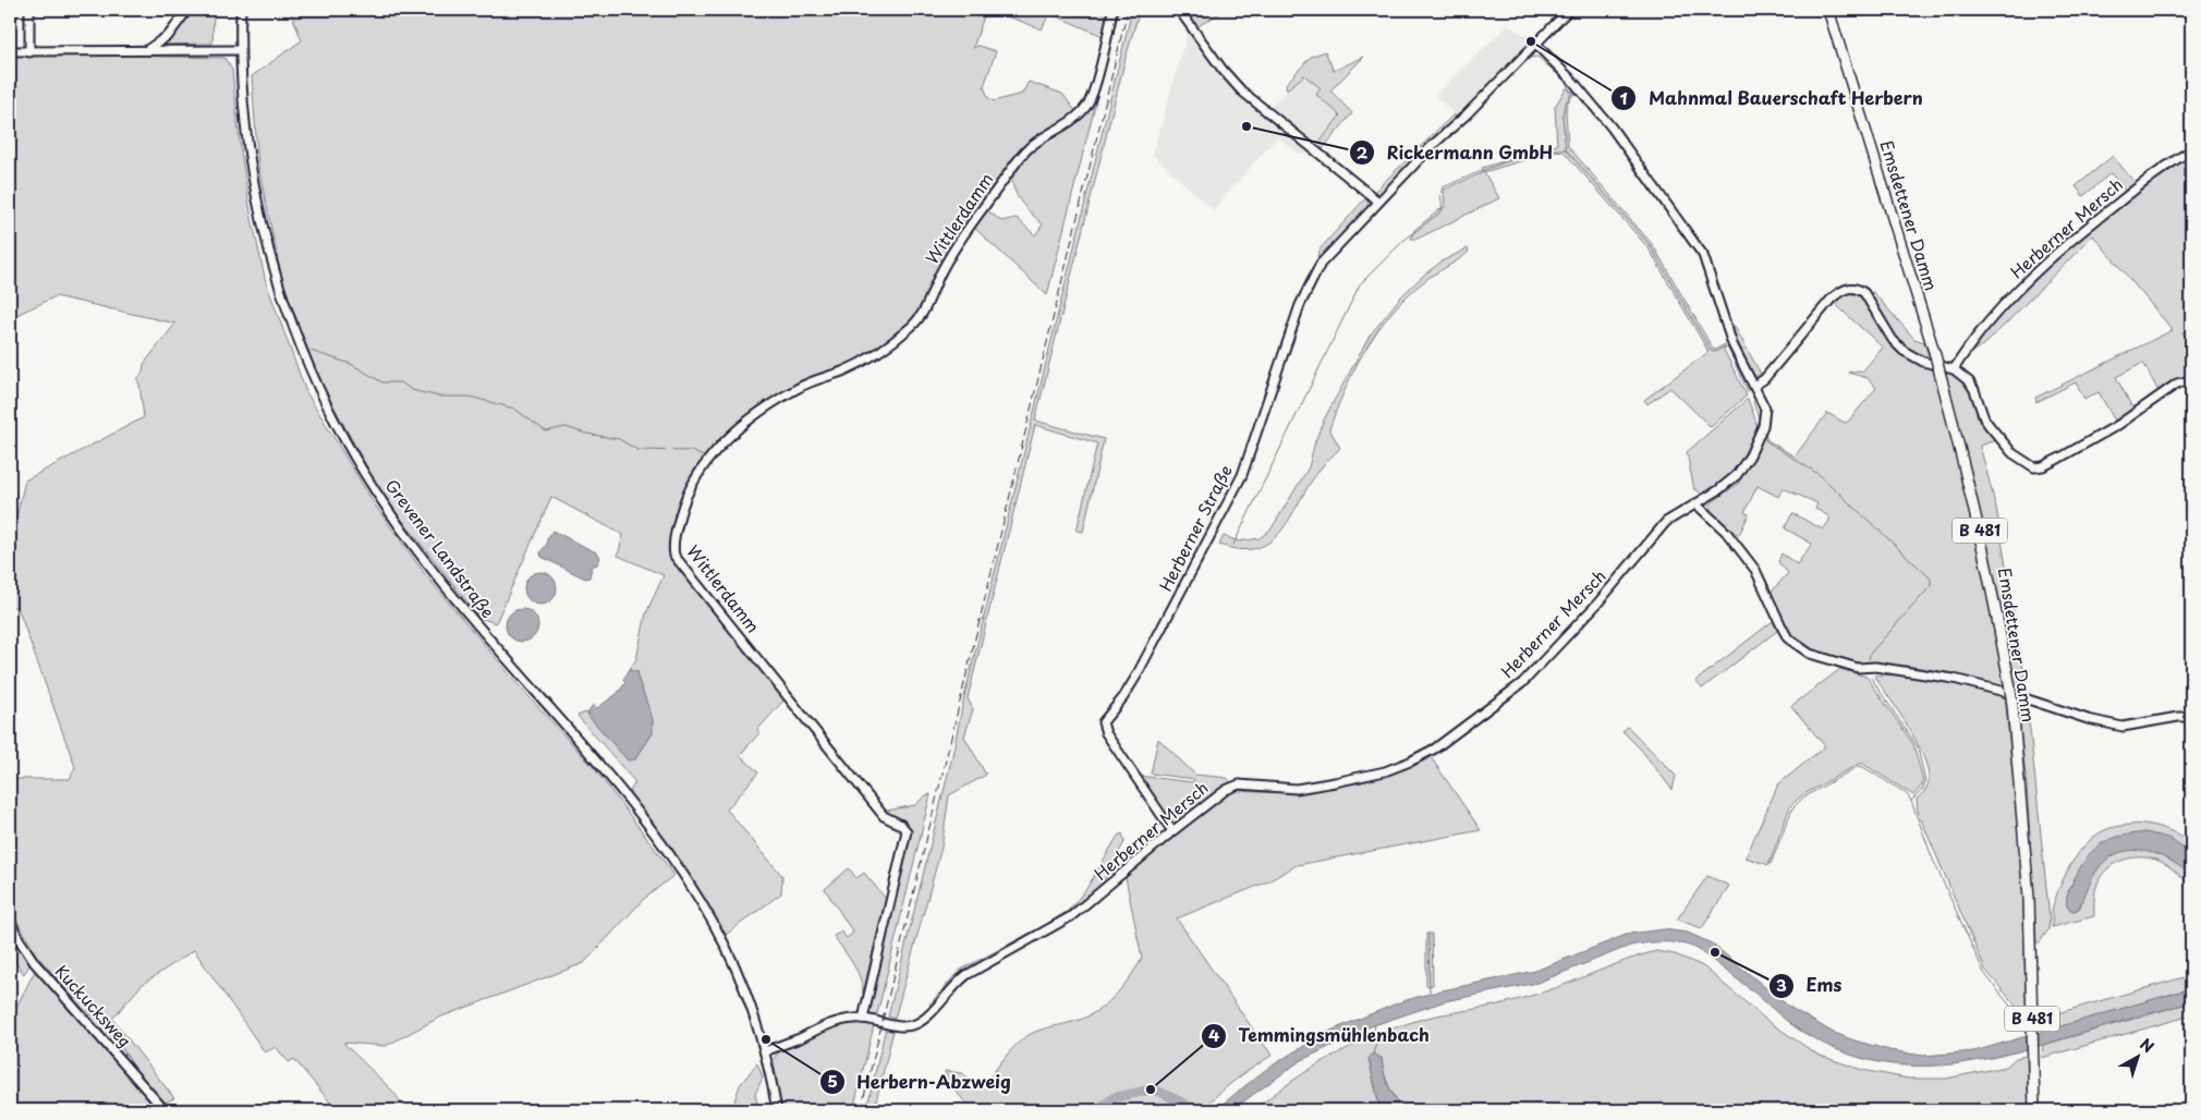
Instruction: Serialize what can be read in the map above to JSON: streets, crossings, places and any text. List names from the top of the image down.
{
  "streets": {
    "main road": ["Emsdettener Damm", "B 481"],
    "street": [
      "Wittlerdamm",
      "Herberner Mersch",
      "Herberner Straße",
      "Grevener Landstraße",
      "Kuckucksweg"
    ]
  },
  "crossings": [
    ["Wittlerdamm", "Herberner Mersch"],
    ["Herberner Mersch", "Herberner Straße"],
    ["Herberner Mersch", "Grevener Landstraße"]
  ],
  "places": [
    "Mahnmal Bauerschaft Herbern",
    "Rickermann GmbH",
    "Ems",
    "Herbern-Abzweig",
    "Temmingsmühlenbach"
  ],
  "north": "top right"
}
